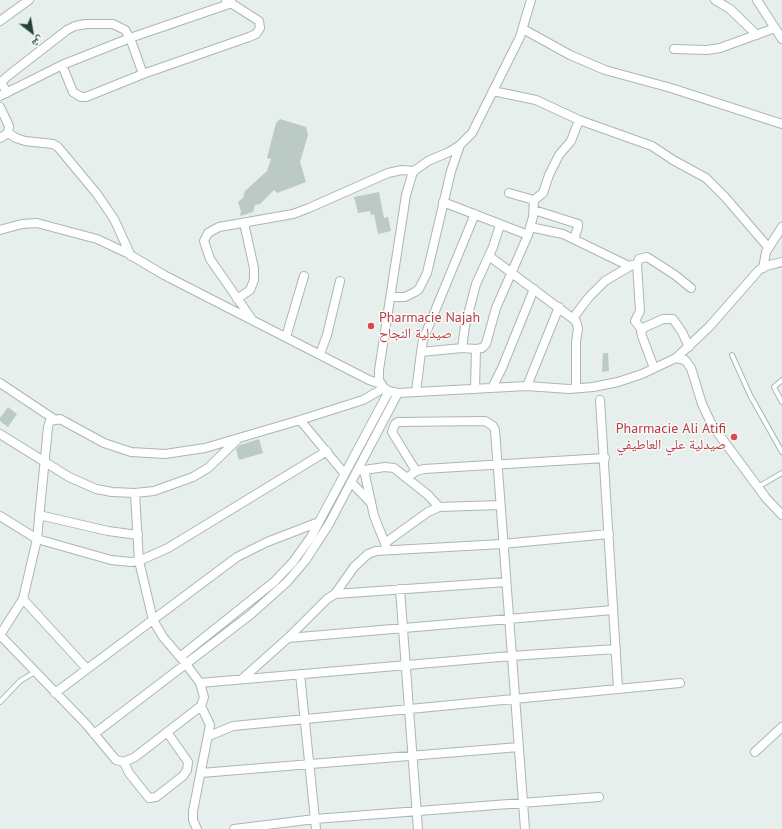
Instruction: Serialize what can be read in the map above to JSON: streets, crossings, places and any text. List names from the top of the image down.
{
  "places": ["Pharmacie Najah صيدلية النجاح", "Pharmacie Ali Atifi صيدلية علي العاطيفي"],
  "north": "bottom right"
}
